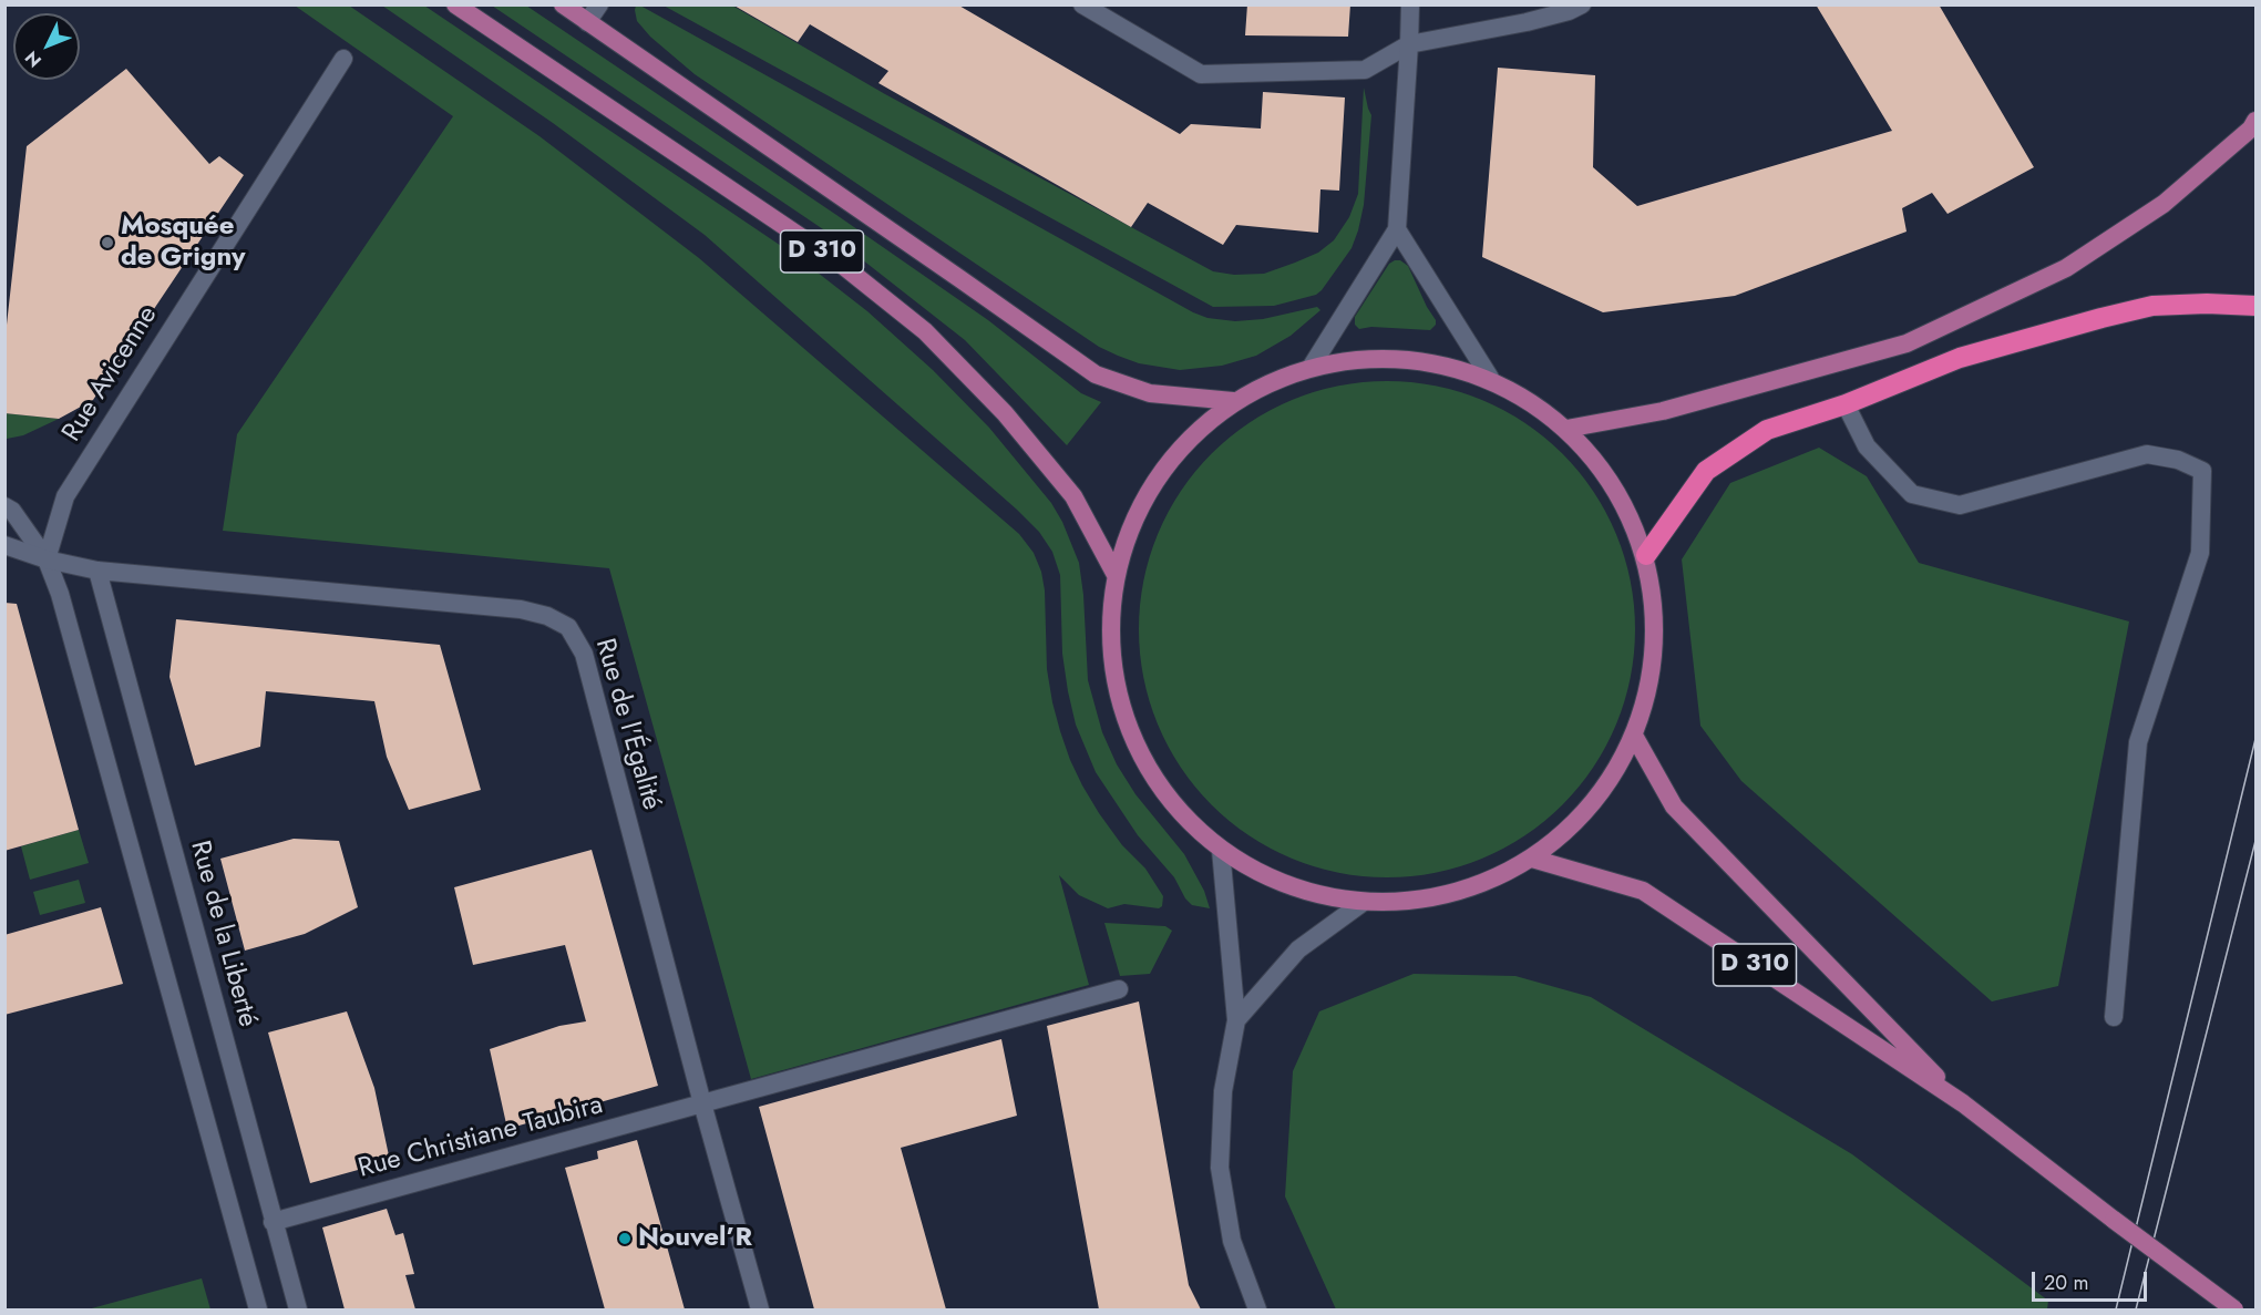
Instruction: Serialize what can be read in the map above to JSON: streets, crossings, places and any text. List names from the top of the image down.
{
  "streets": {
    "main road": ["D 310"],
    "street": [
      "Rue Avicenne",
      "Rue de l'Égalité",
      "Rue de la Liberté",
      "Rue Christiane Taubira"
    ]
  },
  "crossings": [
    ["Rue Avicenne", "Rue de l'Égalité"],
    ["Rue de l'Égalité", "Rue de la Liberté"],
    ["Rue de l'Égalité", "Rue Christiane Taubira"],
    ["Rue de la Liberté", "Rue Christiane Taubira"]
  ],
  "places": ["Mosquée de Grigny", "Nouvel’R"],
  "scale_bar": "20 m",
  "north": "bottom left"
}
